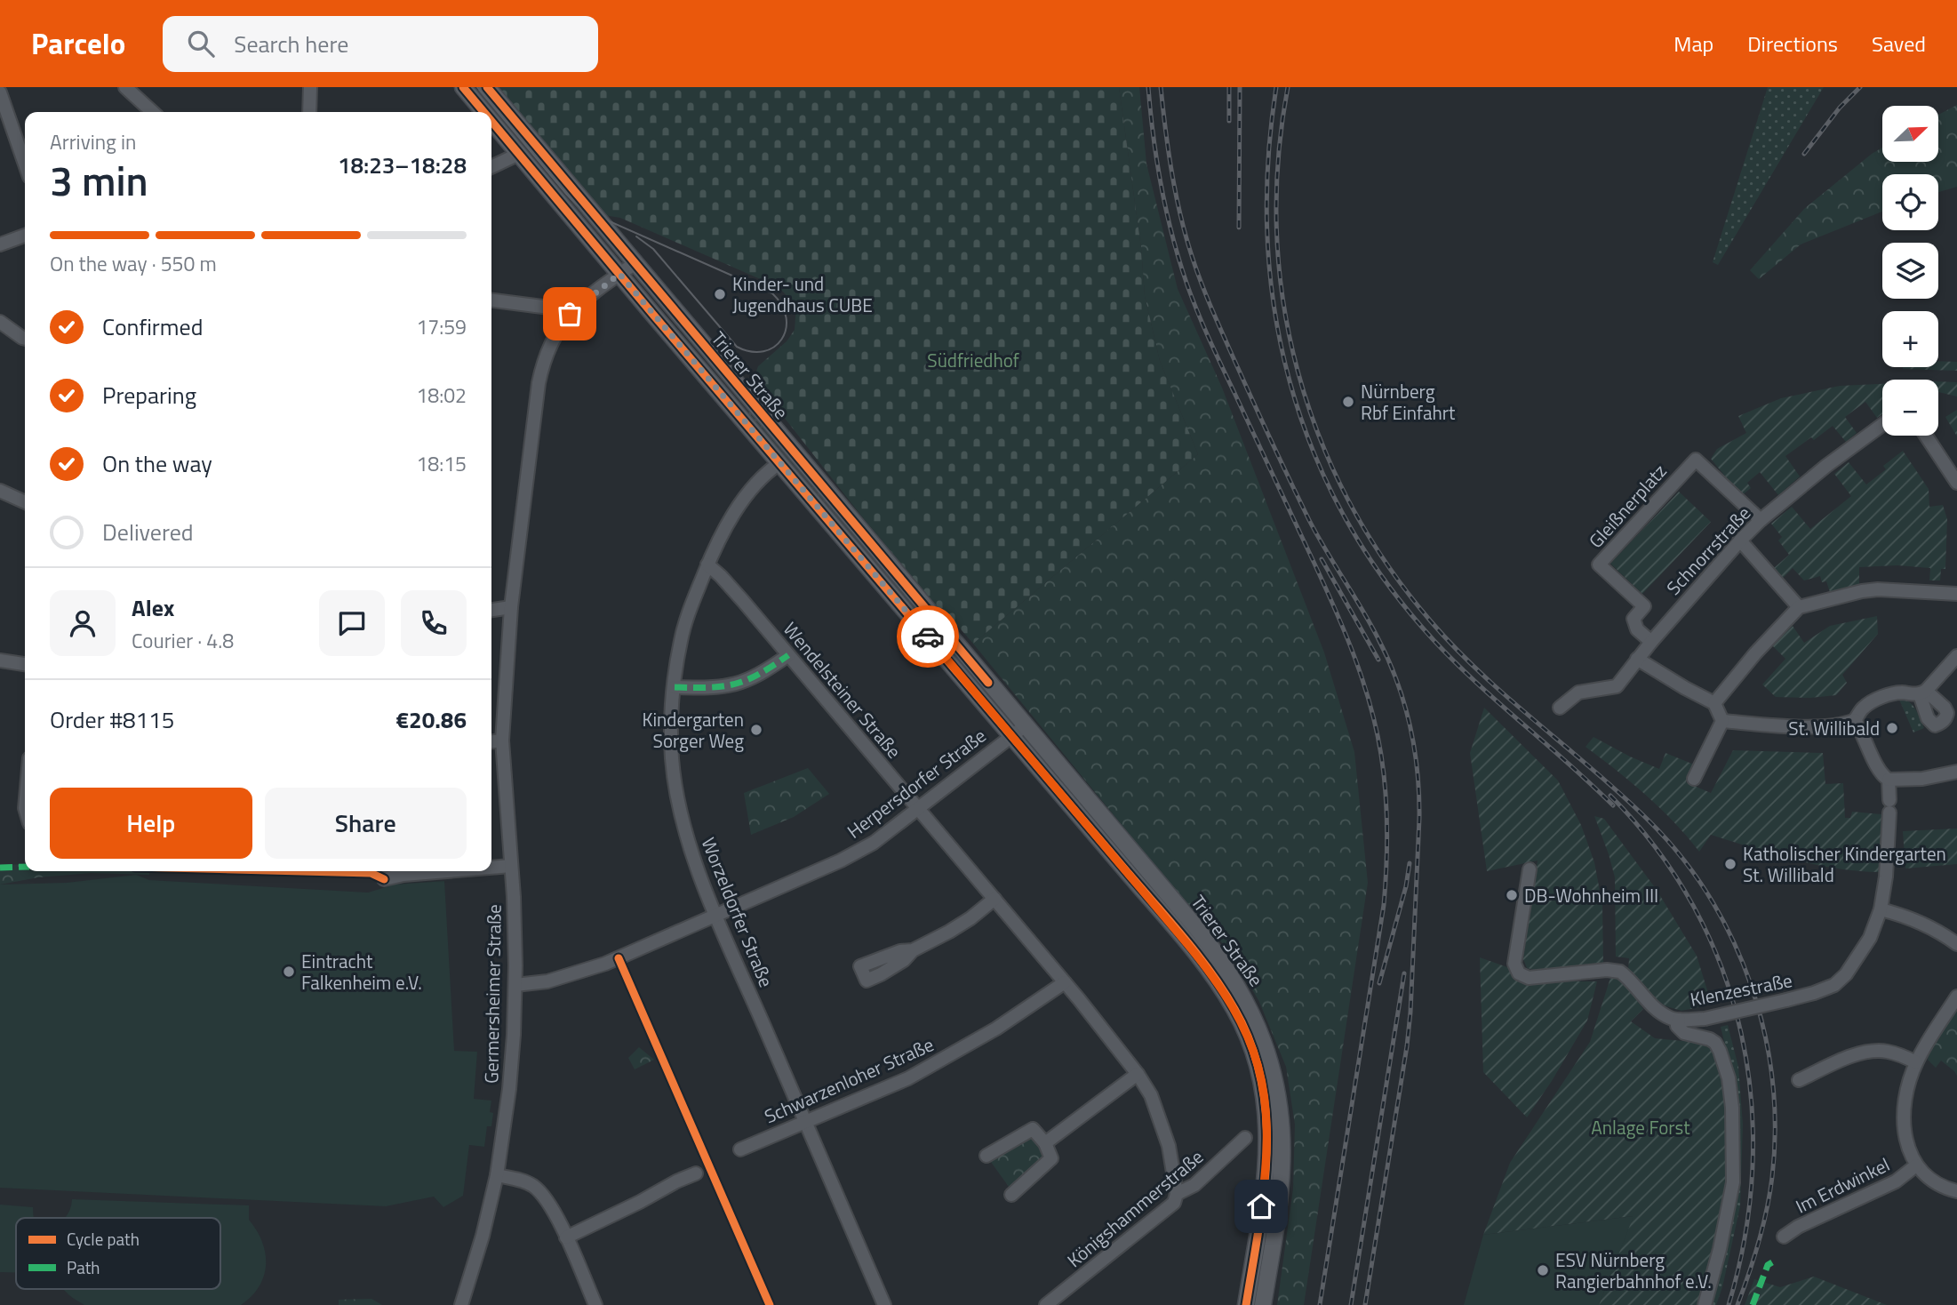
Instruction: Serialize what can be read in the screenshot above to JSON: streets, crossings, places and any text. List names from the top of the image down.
{
  "streets": {
    "main road": ["Trierer Straße"],
    "street": [
      "Gleißnerplatz",
      "Schnorrstraße",
      "Wendelsteiner Straße",
      "Herpersdorfer Straße",
      "Worzeldorfer Straße",
      "Klenzestraße",
      "Germersheimer Straße",
      "Schwarzenloher Straße",
      "Im Erdwinkel",
      "Königshammerstraße"
    ]
  },
  "crossings": [
    ["Trierer Straße", "Herpersdorfer Straße"],
    ["Trierer Straße", "Worzeldorfer Straße"],
    ["Trierer Straße", "Germersheimer Straße"],
    ["Gleißnerplatz", "Schnorrstraße"],
    ["Wendelsteiner Straße", "Herpersdorfer Straße"],
    ["Wendelsteiner Straße", "Worzeldorfer Straße"],
    ["Wendelsteiner Straße", "Schwarzenloher Straße"],
    ["Wendelsteiner Straße", "Königshammerstraße"],
    ["Herpersdorfer Straße", "Worzeldorfer Straße"],
    ["Herpersdorfer Straße", "Germersheimer Straße"],
    ["Worzeldorfer Straße", "Schwarzenloher Straße"]
  ],
  "parks": ["Südfriedhof", "Anlage Forst"],
  "places": [
    "Kinder- und Jugendhaus CUBE",
    "Nürnberg Rbf Einfahrt",
    "St. Willibald",
    "Kindergarten Sorger Weg",
    "Katholischer Kindergarten St. Willibald",
    "DB-Wohnheim III",
    "Eintracht Falkenheim e.V.",
    "ESV Nürnberg Rangierbahnhof e.V."
  ],
  "legend": ["Cycle path", "Path"],
  "north": "top right",
  "page": {
    "header": "Parcelo",
    "search": "Search here",
    "nav": ["Map", "Directions", "Saved"],
    "map_buttons": ["+", "−"],
    "heading": ["3 min", "Arriving in", "18:23–18:28"],
    "panel": [
      "Alex",
      "Courier · 4.8",
      "Order #8115",
      "€20.86"
    ],
    "bar": "On the way · 550 m",
    "list": [
      ["Confirmed", "17:59"],
      ["Preparing", "18:02"],
      ["On the way", "18:15"],
      "Delivered"
    ],
    "buttons": ["Help", "Share"]
  }
}
